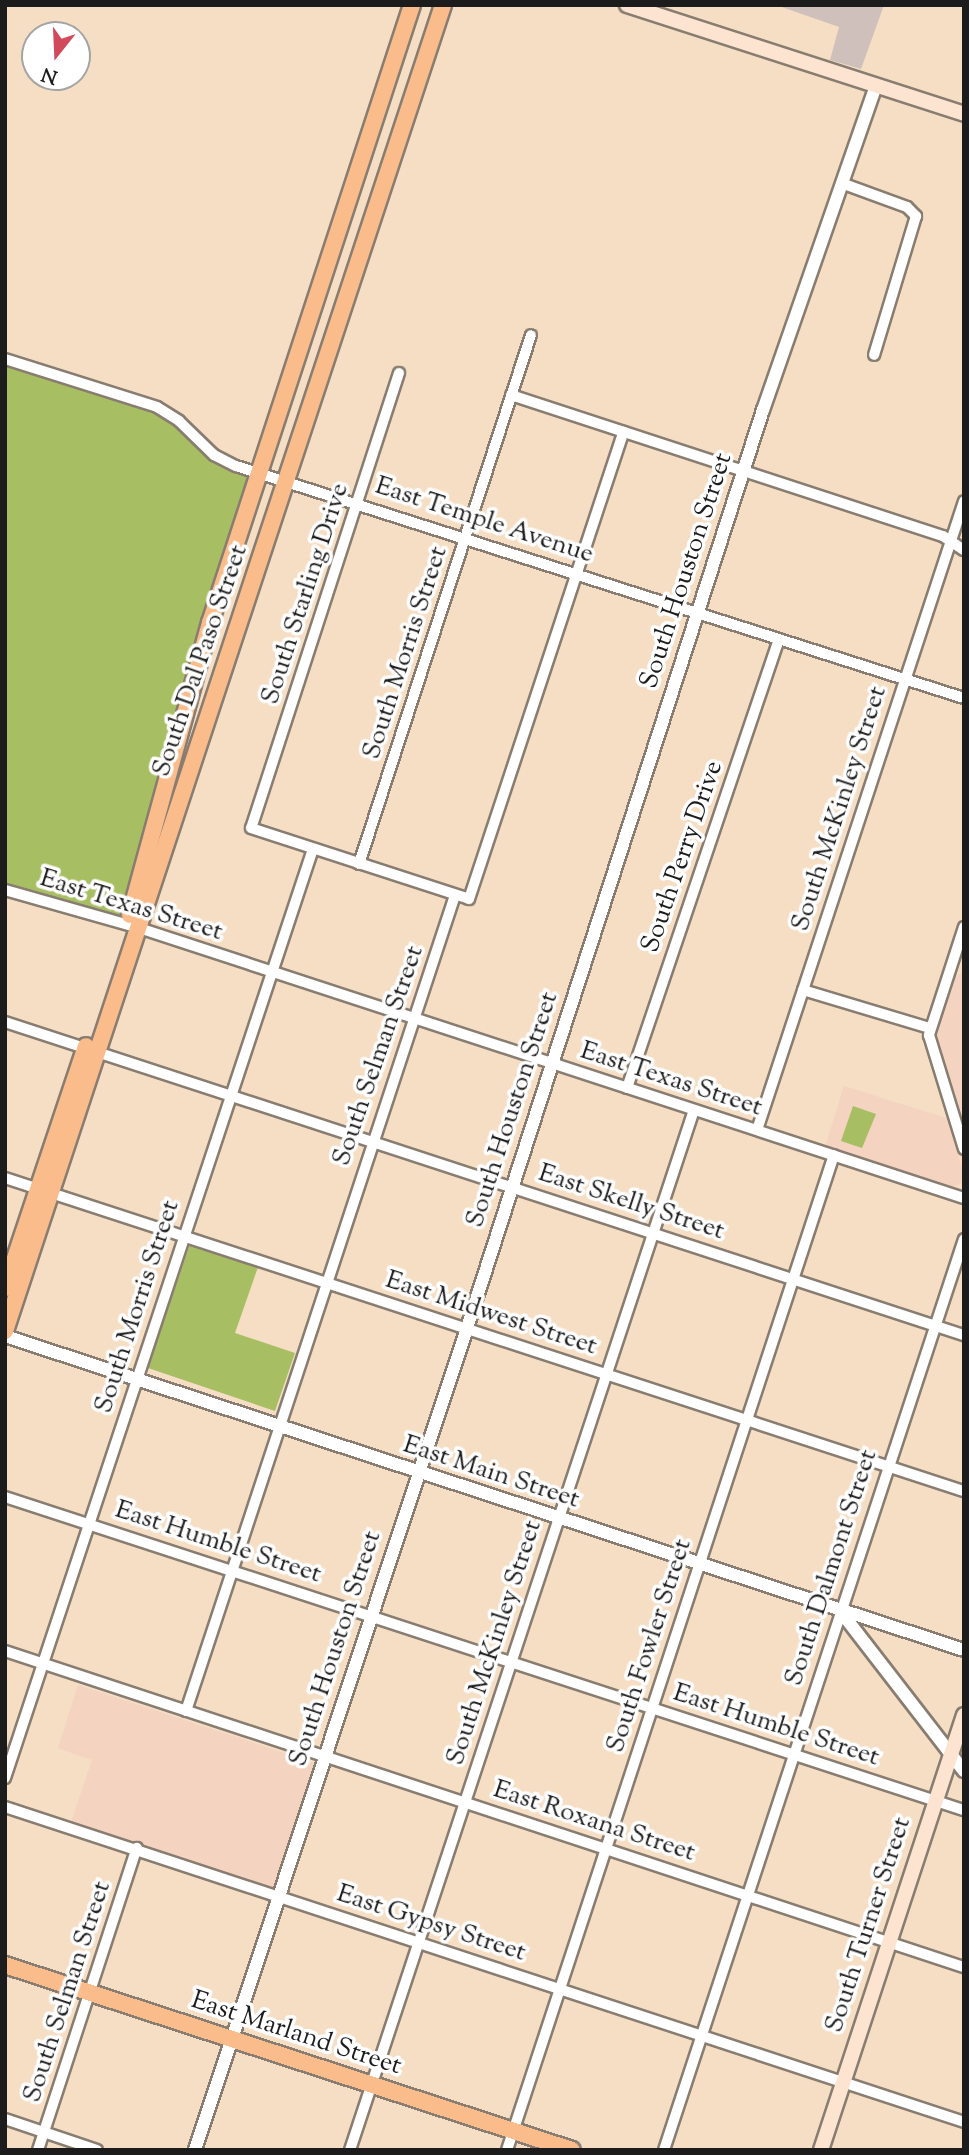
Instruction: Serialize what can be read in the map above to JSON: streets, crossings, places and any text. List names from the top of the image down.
{
  "streets": {
    "main road": ["South Dal Paso Street", "South Turner Street", "East Marland Street"],
    "street": [
      "East Temple Avenue",
      "South Houston Street",
      "South Starling Drive",
      "South Morris Street",
      "South McKinley Street",
      "South Perry Drive",
      "East Texas Street",
      "South Selman Street",
      "East Skelly Street",
      "East Midwest Street",
      "East Main Street",
      "East Humble Street",
      "South Dalmont Street",
      "South Fowler Street",
      "East Roxana Street",
      "East Gypsy Street"
    ]
  },
  "crossings": [
    ["East Temple Avenue", "South Houston Street"],
    ["East Temple Avenue", "South Starling Drive"],
    ["East Temple Avenue", "South Morris Street"],
    ["East Temple Avenue", "South Dal Paso Street"],
    ["East Temple Avenue", "South McKinley Street"],
    ["East Temple Avenue", "South Perry Drive"],
    ["South Houston Street", "East Texas Street"],
    ["South Houston Street", "East Skelly Street"],
    ["South Houston Street", "East Midwest Street"],
    ["South Houston Street", "East Main Street"],
    ["South Houston Street", "East Humble Street"],
    ["South Houston Street", "East Roxana Street"],
    ["South Houston Street", "East Gypsy Street"],
    ["South Houston Street", "East Marland Street"],
    ["South Starling Drive", "South Morris Street"],
    ["South Morris Street", "East Texas Street"],
    ["South Morris Street", "East Skelly Street"],
    ["South Morris Street", "East Midwest Street"],
    ["South Morris Street", "East Main Street"],
    ["South Morris Street", "East Humble Street"],
    ["South Morris Street", "East Roxana Street"],
    ["South Dal Paso Street", "East Texas Street"],
    ["South Dal Paso Street", "East Skelly Street"],
    ["South Dal Paso Street", "East Midwest Street"],
    ["South Dal Paso Street", "East Main Street"],
    ["South McKinley Street", "East Texas Street"],
    ["South McKinley Street", "East Skelly Street"],
    ["South McKinley Street", "East Midwest Street"],
    ["South McKinley Street", "East Main Street"],
    ["South McKinley Street", "East Humble Street"],
    ["South McKinley Street", "East Roxana Street"],
    ["South McKinley Street", "East Gypsy Street"],
    ["South McKinley Street", "East Marland Street"],
    ["South Perry Drive", "East Texas Street"],
    ["East Texas Street", "South Selman Street"],
    ["East Texas Street", "South Fowler Street"],
    ["South Selman Street", "East Skelly Street"],
    ["South Selman Street", "East Midwest Street"],
    ["South Selman Street", "East Main Street"],
    ["South Selman Street", "East Humble Street"],
    ["South Selman Street", "East Roxana Street"],
    ["South Selman Street", "East Gypsy Street"],
    ["South Selman Street", "East Marland Street"],
    ["East Skelly Street", "South Dalmont Street"],
    ["East Skelly Street", "South Fowler Street"],
    ["East Midwest Street", "South Dalmont Street"],
    ["East Midwest Street", "South Fowler Street"],
    ["East Main Street", "South Dalmont Street"],
    ["East Main Street", "South Fowler Street"],
    ["East Humble Street", "South Dalmont Street"],
    ["East Humble Street", "South Fowler Street"],
    ["East Humble Street", "South Turner Street"],
    ["South Dalmont Street", "East Roxana Street"],
    ["South Dalmont Street", "East Gypsy Street"],
    ["South Fowler Street", "East Roxana Street"],
    ["South Fowler Street", "East Gypsy Street"],
    ["South Fowler Street", "East Marland Street"],
    ["East Roxana Street", "South Turner Street"],
    ["East Gypsy Street", "South Turner Street"]
  ],
  "north": "bottom"
}
